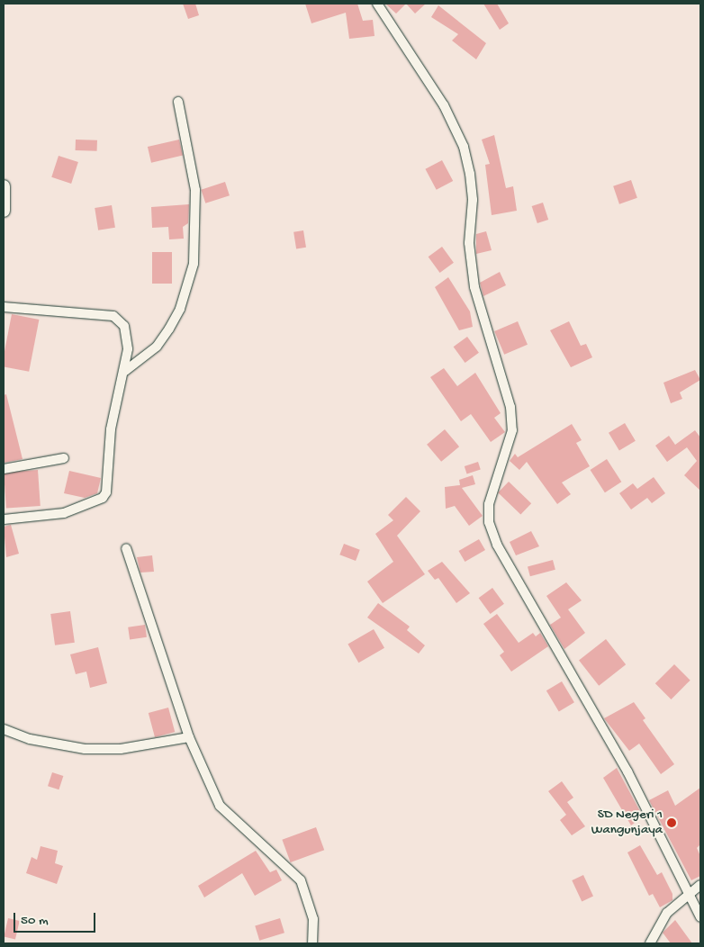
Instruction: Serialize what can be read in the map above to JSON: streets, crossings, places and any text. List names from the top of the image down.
{
  "places": ["SD Negeri 1 Wangunjaya"],
  "scale_bar": "50 m"
}
